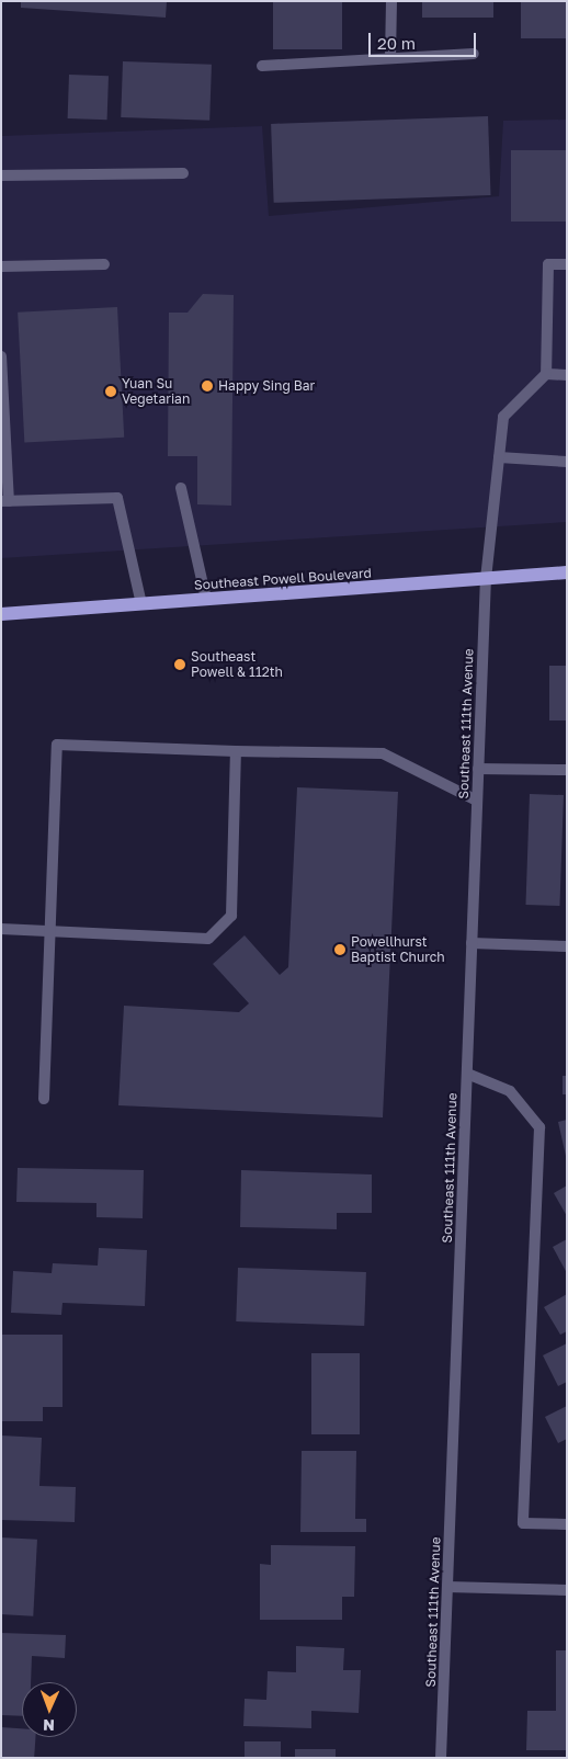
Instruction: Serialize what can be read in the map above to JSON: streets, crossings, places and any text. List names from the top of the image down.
{
  "streets": {
    "main road": ["Southeast Powell Boulevard"],
    "street": ["Southeast 111th Avenue"]
  },
  "crossings": [
    ["Southeast Powell Boulevard", "Southeast 111th Avenue"]
  ],
  "places": [
    "Happy Sing Bar",
    "Yuan Su Vegetarian",
    "Southeast Powell & 112th",
    "Powellhurst Baptist Church"
  ],
  "scale_bar": "20 m",
  "north": "bottom"
}
